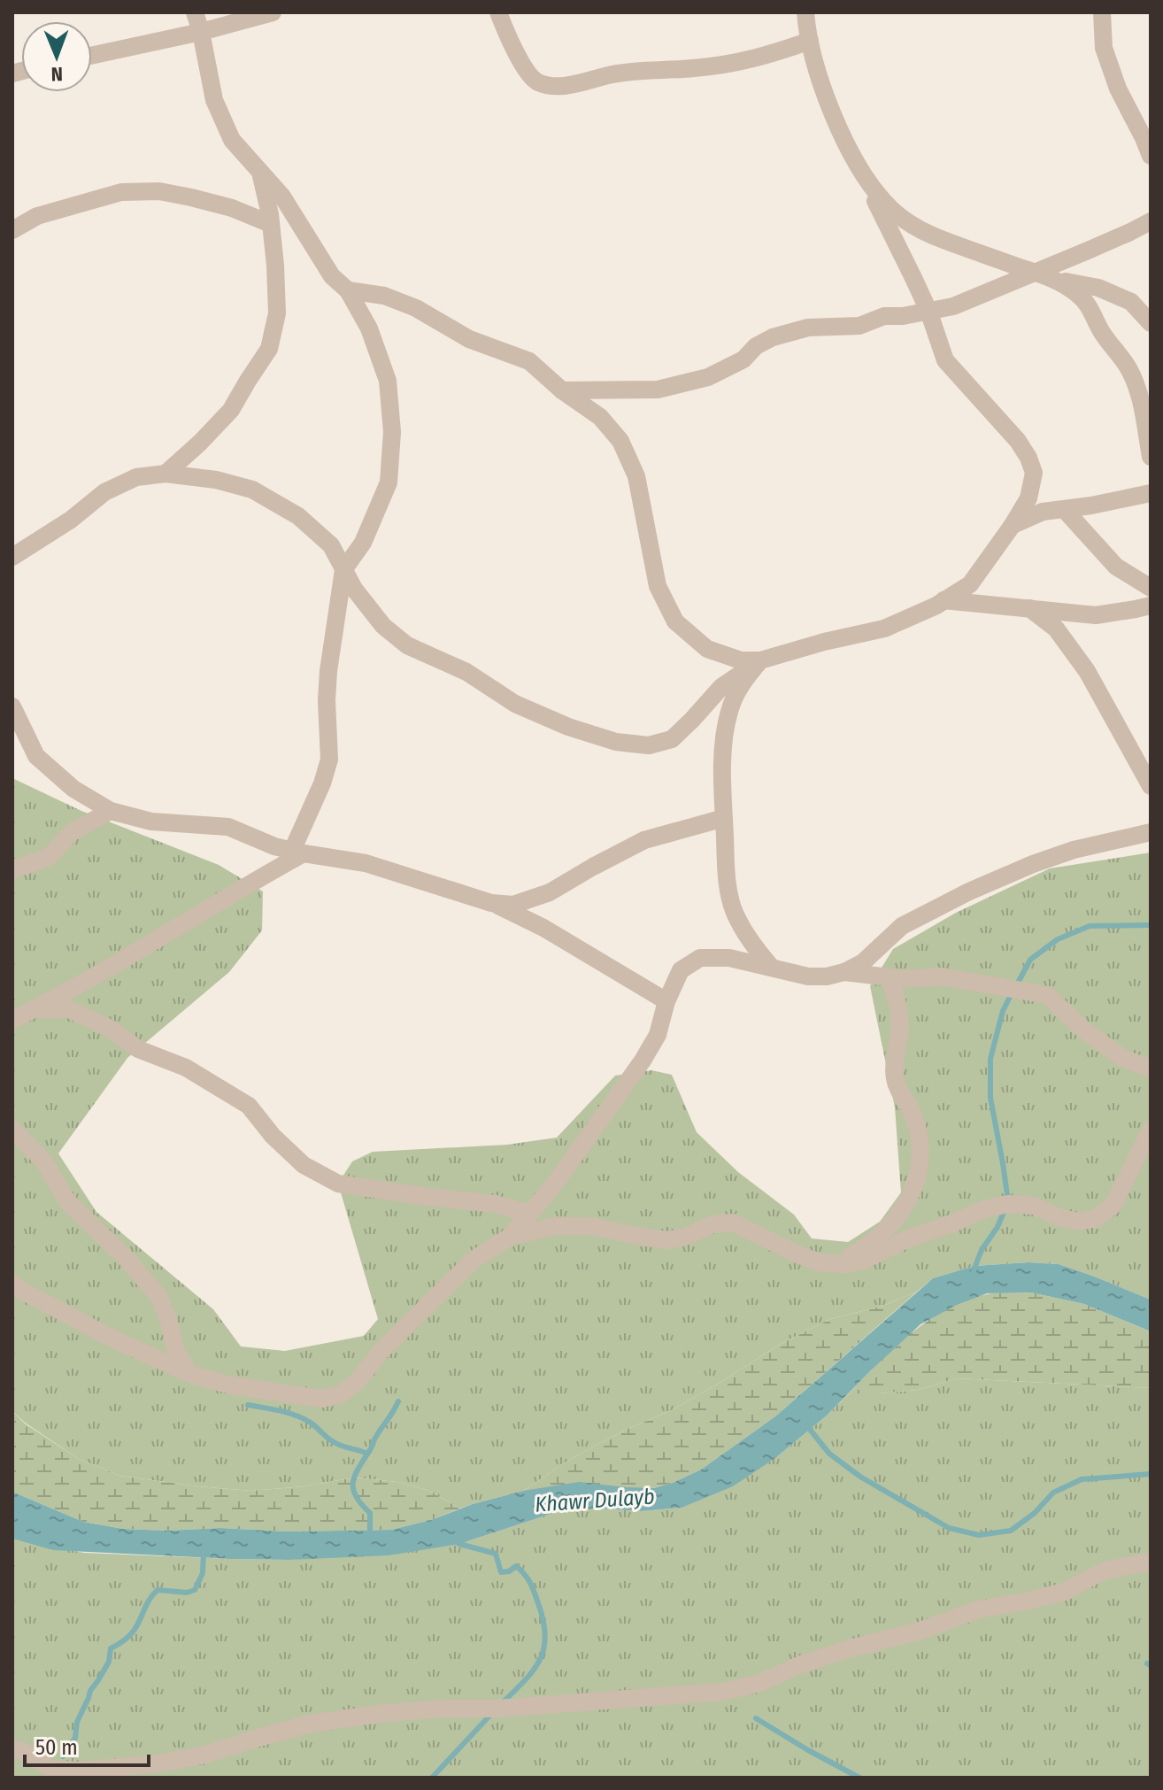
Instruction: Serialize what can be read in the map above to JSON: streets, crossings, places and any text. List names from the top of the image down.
{
  "water": ["Khawr Dulayb"],
  "scale_bar": "50 m",
  "north": "bottom"
}
